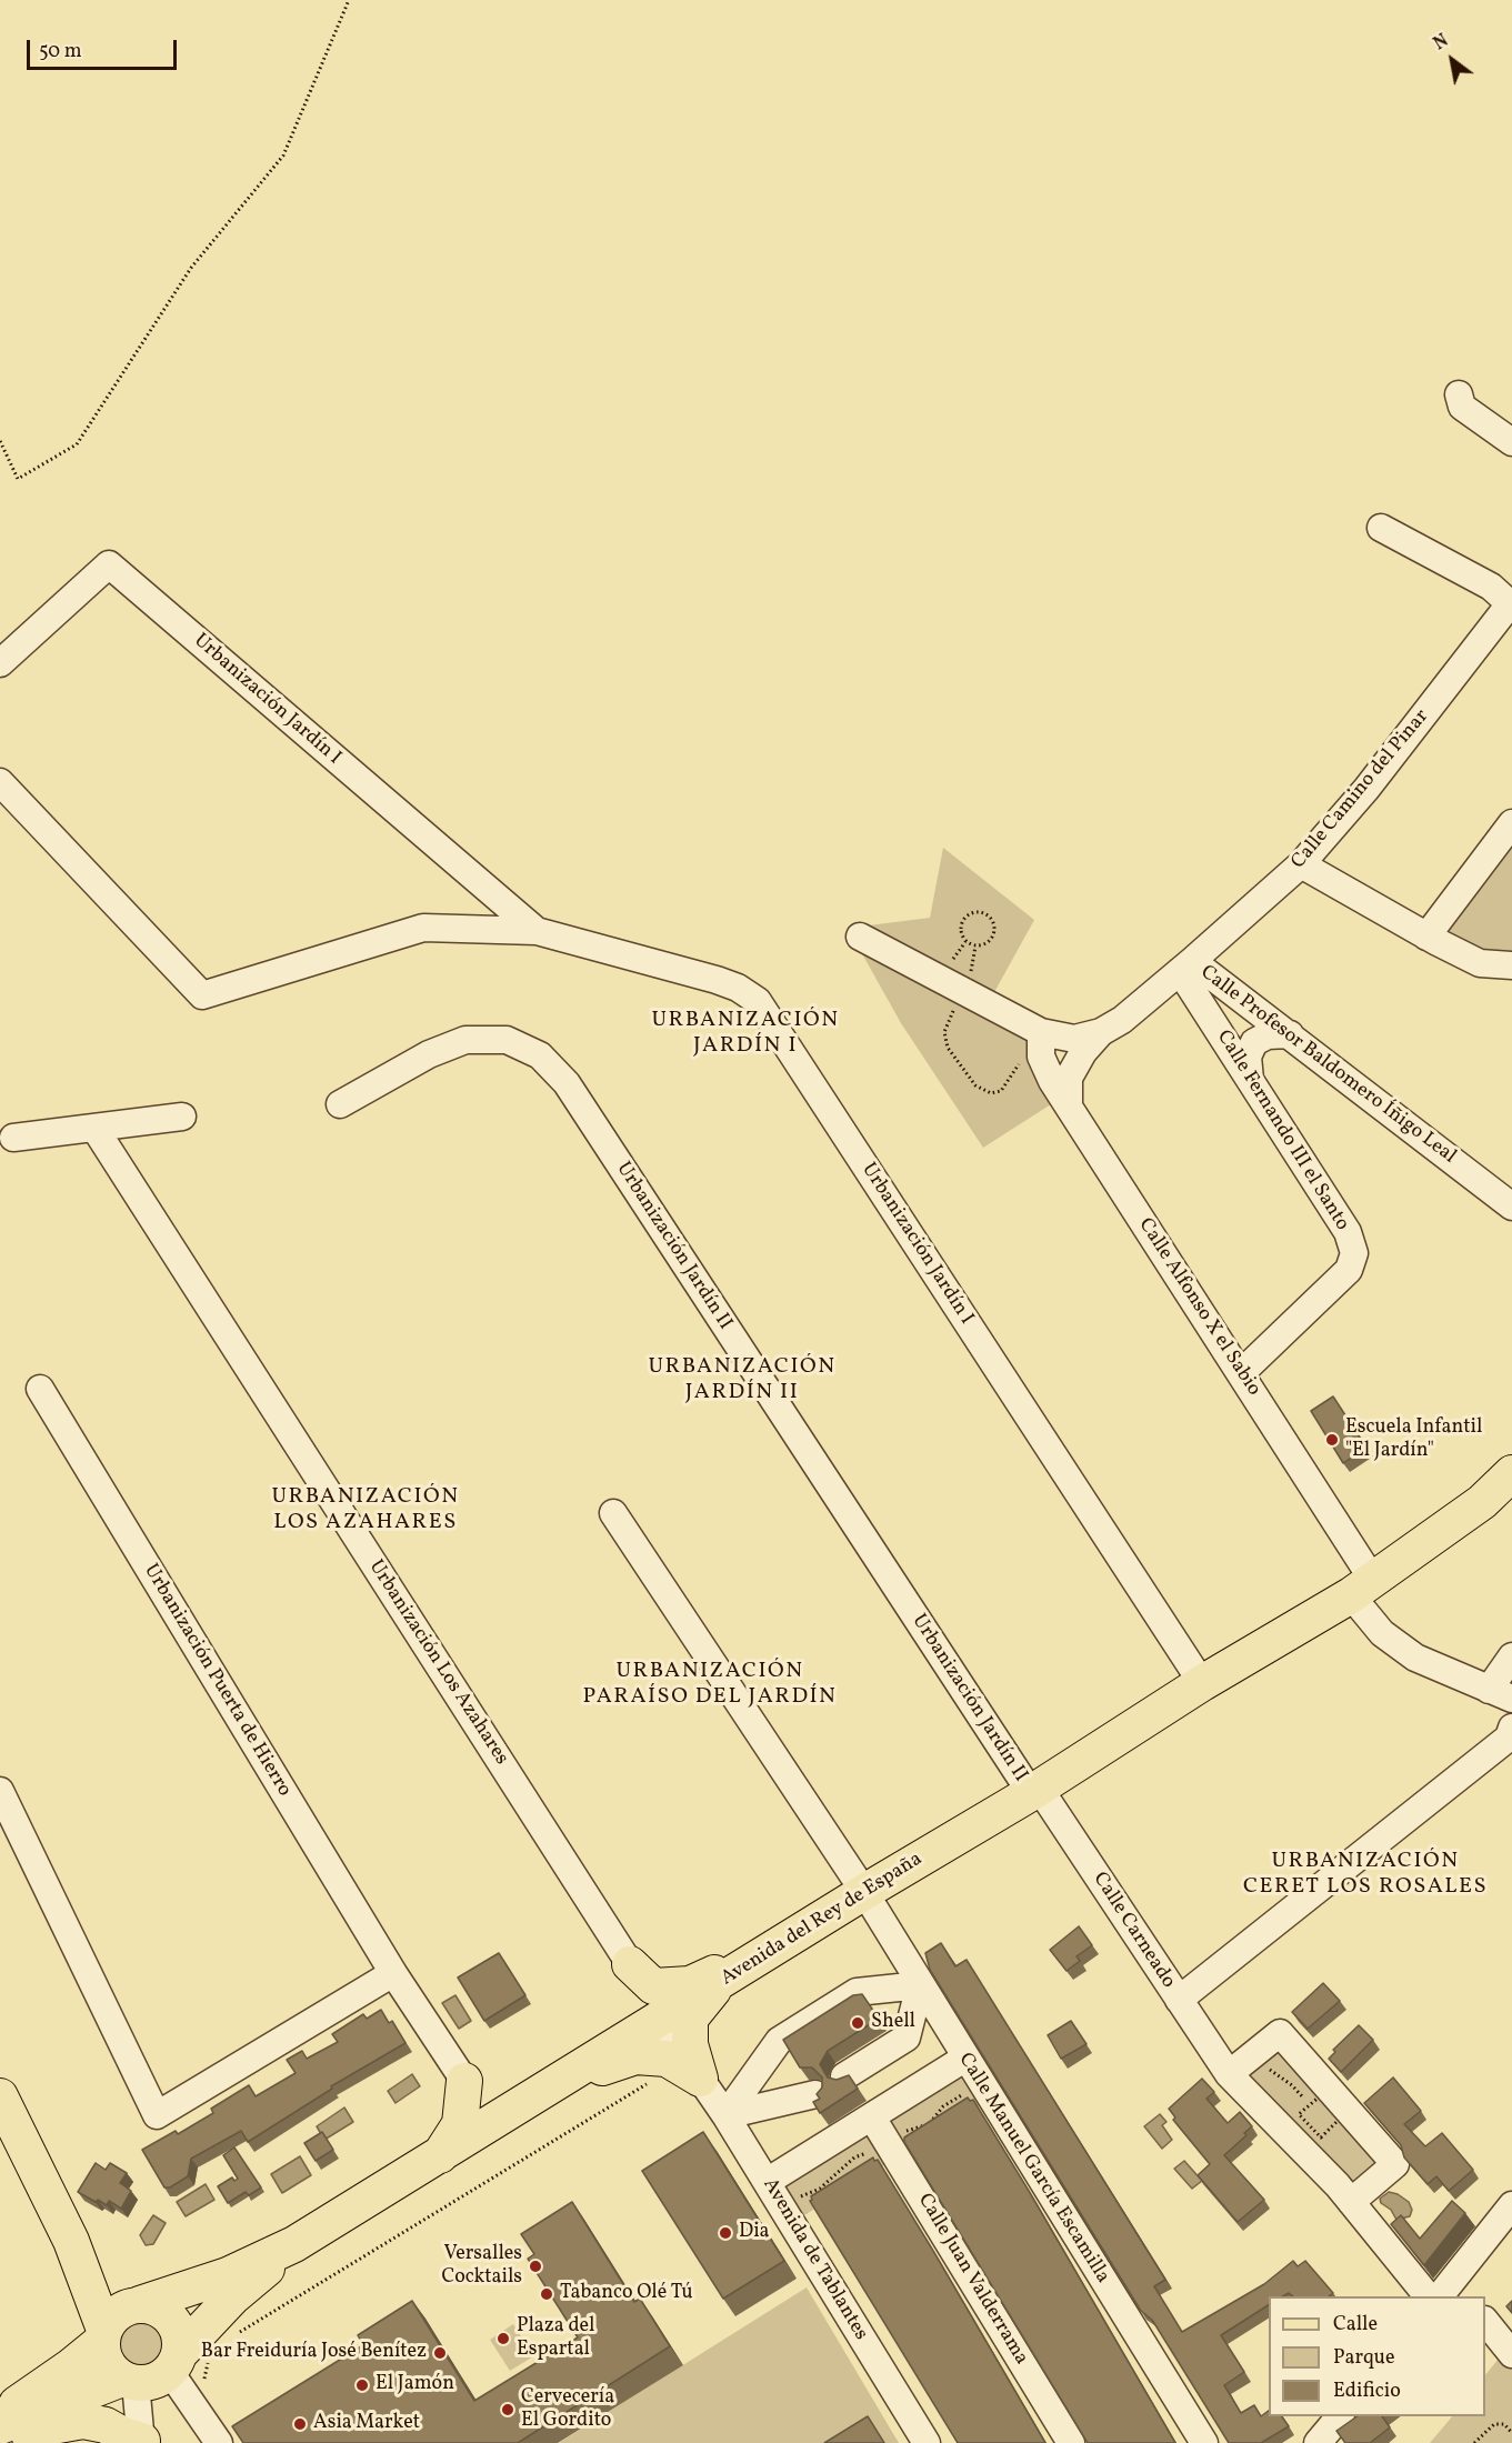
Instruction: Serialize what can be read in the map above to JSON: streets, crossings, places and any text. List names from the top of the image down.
{
  "streets": {
    "main road": ["Avenida del Rey de España"],
    "street": [
      "Urbanización Jardín I",
      "Calle Camino del Pinar",
      "Calle Profesor Baldomero Íñigo Leal",
      "Calle Fernando III el Santo",
      "Urbanización Jardín II",
      "Calle Alfonso X el Sabio",
      "Urbanización Los Azahares",
      "Urbanización Puerta de Hierro",
      "Calle Carneado",
      "Calle Manuel García Escamilla",
      "Avenida de Tablantes",
      "Calle Juan Valderrama"
    ]
  },
  "crossings": [
    ["Urbanización Jardín I", "Avenida del Rey de España"],
    ["Calle Camino del Pinar", "Calle Profesor Baldomero Íñigo Leal"],
    ["Calle Camino del Pinar", "Calle Fernando III el Santo"],
    ["Calle Profesor Baldomero Íñigo Leal", "Calle Fernando III el Santo"],
    ["Calle Profesor Baldomero Íñigo Leal", "Calle Alfonso X el Sabio"],
    ["Calle Fernando III el Santo", "Calle Alfonso X el Sabio"],
    ["Urbanización Jardín II", "Avenida del Rey de España"],
    ["Urbanización Jardín II", "Calle Carneado"],
    ["Calle Alfonso X el Sabio", "Avenida del Rey de España"],
    ["Avenida del Rey de España", "Calle Carneado"],
    ["Avenida del Rey de España", "Calle Manuel García Escamilla"],
    ["Avenida del Rey de España", "Avenida de Tablantes"]
  ],
  "districts": [
    "URBANIZACIÓN JARDÍN I",
    "URBANIZACIÓN JARDÍN II",
    "URBANIZACIÓN LOS AZAHARES",
    "URBANIZACIÓN PARAÍSO DEL JARDÍN",
    "URBANIZACIÓN CERET LOS ROSALES"
  ],
  "places": [
    "Escuela Infantil \"El Jardín\"",
    "Shell",
    "Dia",
    "Versalles Cocktails",
    "Tabanco Olé Tú",
    "Plaza del Espartal",
    "Bar Freiduría José Benítez",
    "El Jamón",
    "Cervecería El Gordito",
    "Asia Market"
  ],
  "legend": ["Calle", "Parque", "Edificio"],
  "scale_bar": "50 m",
  "north": "top left"
}
